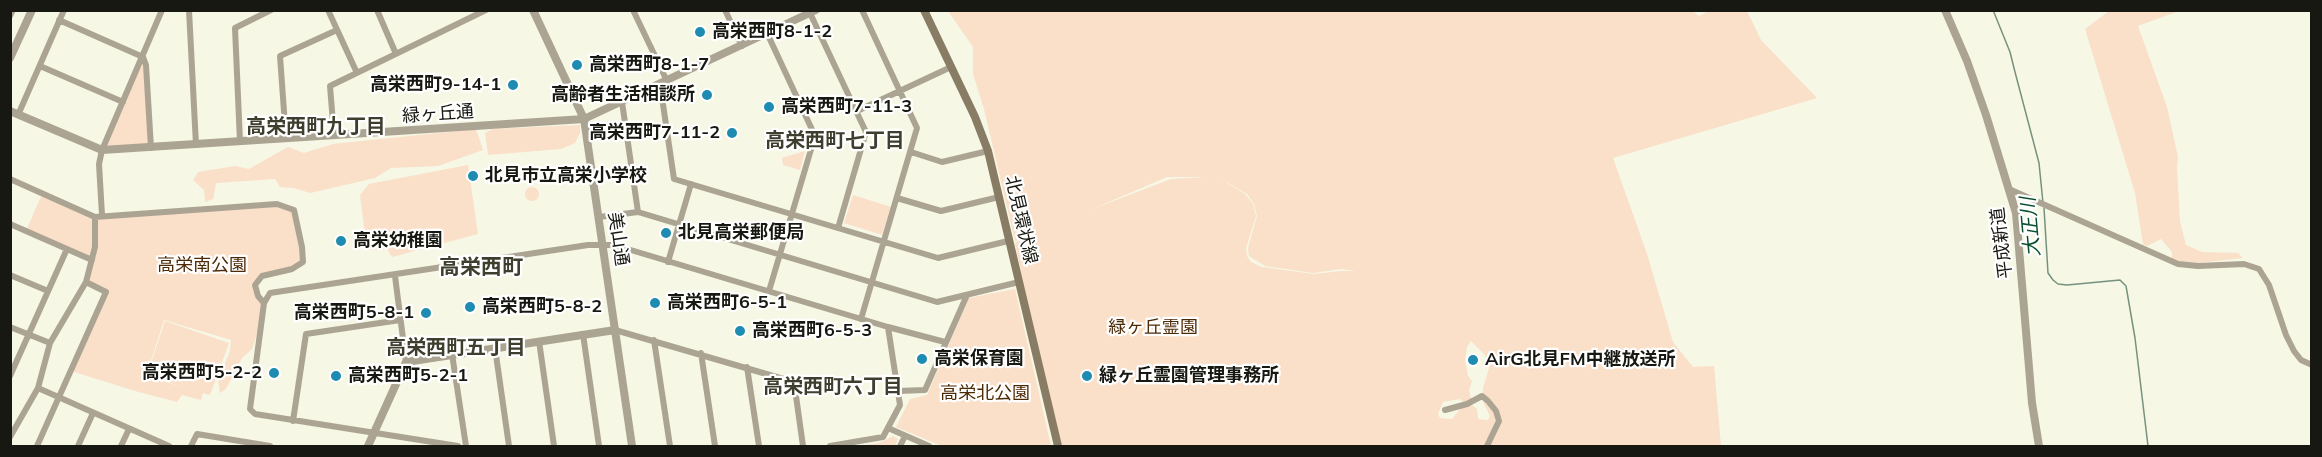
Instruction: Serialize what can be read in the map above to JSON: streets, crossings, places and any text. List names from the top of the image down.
{
  "streets": {
    "main road": ["北見環状線"],
    "street": ["緑ヶ丘通", "美山通", "平成新道"]
  },
  "crossings": [
    ["緑ヶ丘通", "美山通"]
  ],
  "districts": [
    "高栄西町九丁目",
    "高栄西町七丁目",
    "高栄西町",
    "高栄西町五丁目",
    "高栄西町六丁目"
  ],
  "water": ["大正川"],
  "parks": ["高栄南公園", "緑ヶ丘霊園", "高栄北公園"],
  "places": [
    "高栄西町8-1-2",
    "高栄西町8-1-7",
    "高栄西町9-14-1",
    "高齢者生活相談所",
    "高栄西町7-11-3",
    "高栄西町7-11-2",
    "北見市立高栄小学校",
    "北見高栄郵便局",
    "高栄幼稚園",
    "高栄西町6-5-1",
    "高栄西町5-8-2",
    "高栄西町5-8-1",
    "高栄西町6-5-3",
    "高栄保育園",
    "AirG北見FM中継放送所",
    "高栄西町5-2-2",
    "高栄西町5-2-1",
    "緑ヶ丘霊園管理事務所"
  ]
}
